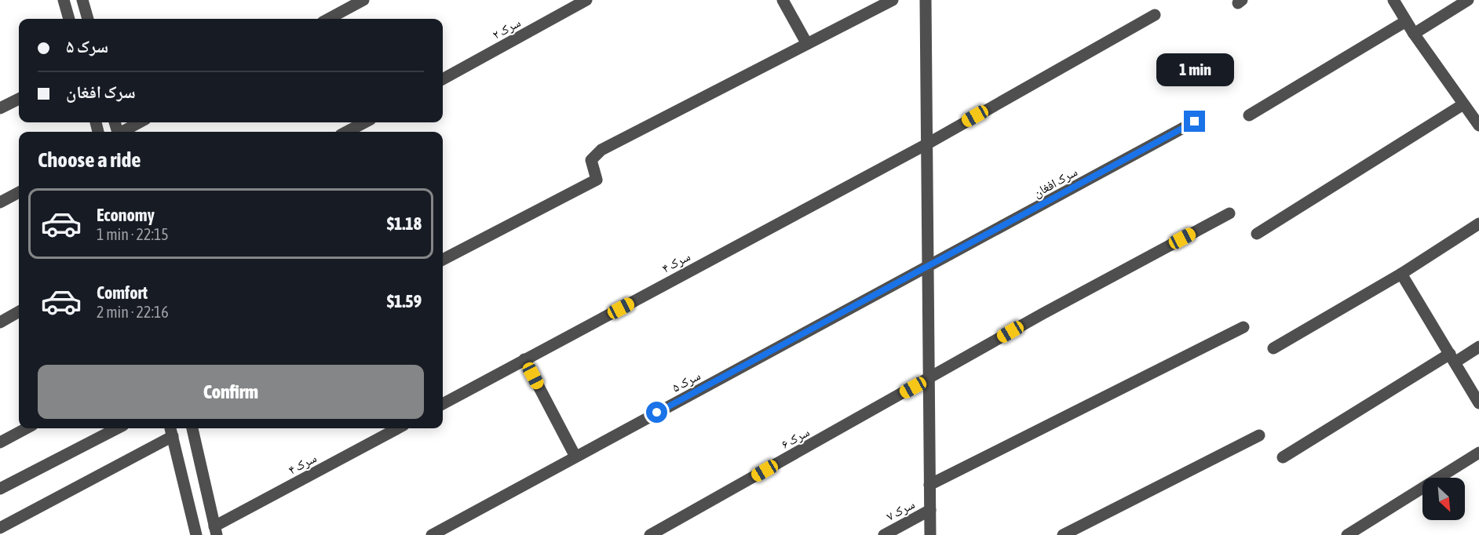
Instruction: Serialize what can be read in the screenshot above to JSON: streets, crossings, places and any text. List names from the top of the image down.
{
  "streets": {
    "street": [
      "سرک ۲",
      "سرک افغان",
      "سرک ۴",
      "سرک ۵",
      "سرک ۶",
      "سرک ۷"
    ]
  },
  "crossings": [
    ["سرک افغان", "سرک ۵"]
  ],
  "north": "bottom right",
  "page": {
    "banner": ["سرک ۵", "سرک افغان"],
    "bubble": "1 min",
    "heading": "Choose a ride",
    "list": [
      {
        "name": "Economy",
        "note": "1 min · 22:15",
        "value": "$1.18"
      },
      {
        "name": "Comfort",
        "note": "2 min · 22:16",
        "value": "$1.59"
      }
    ],
    "buttons": "Confirm"
  }
}
